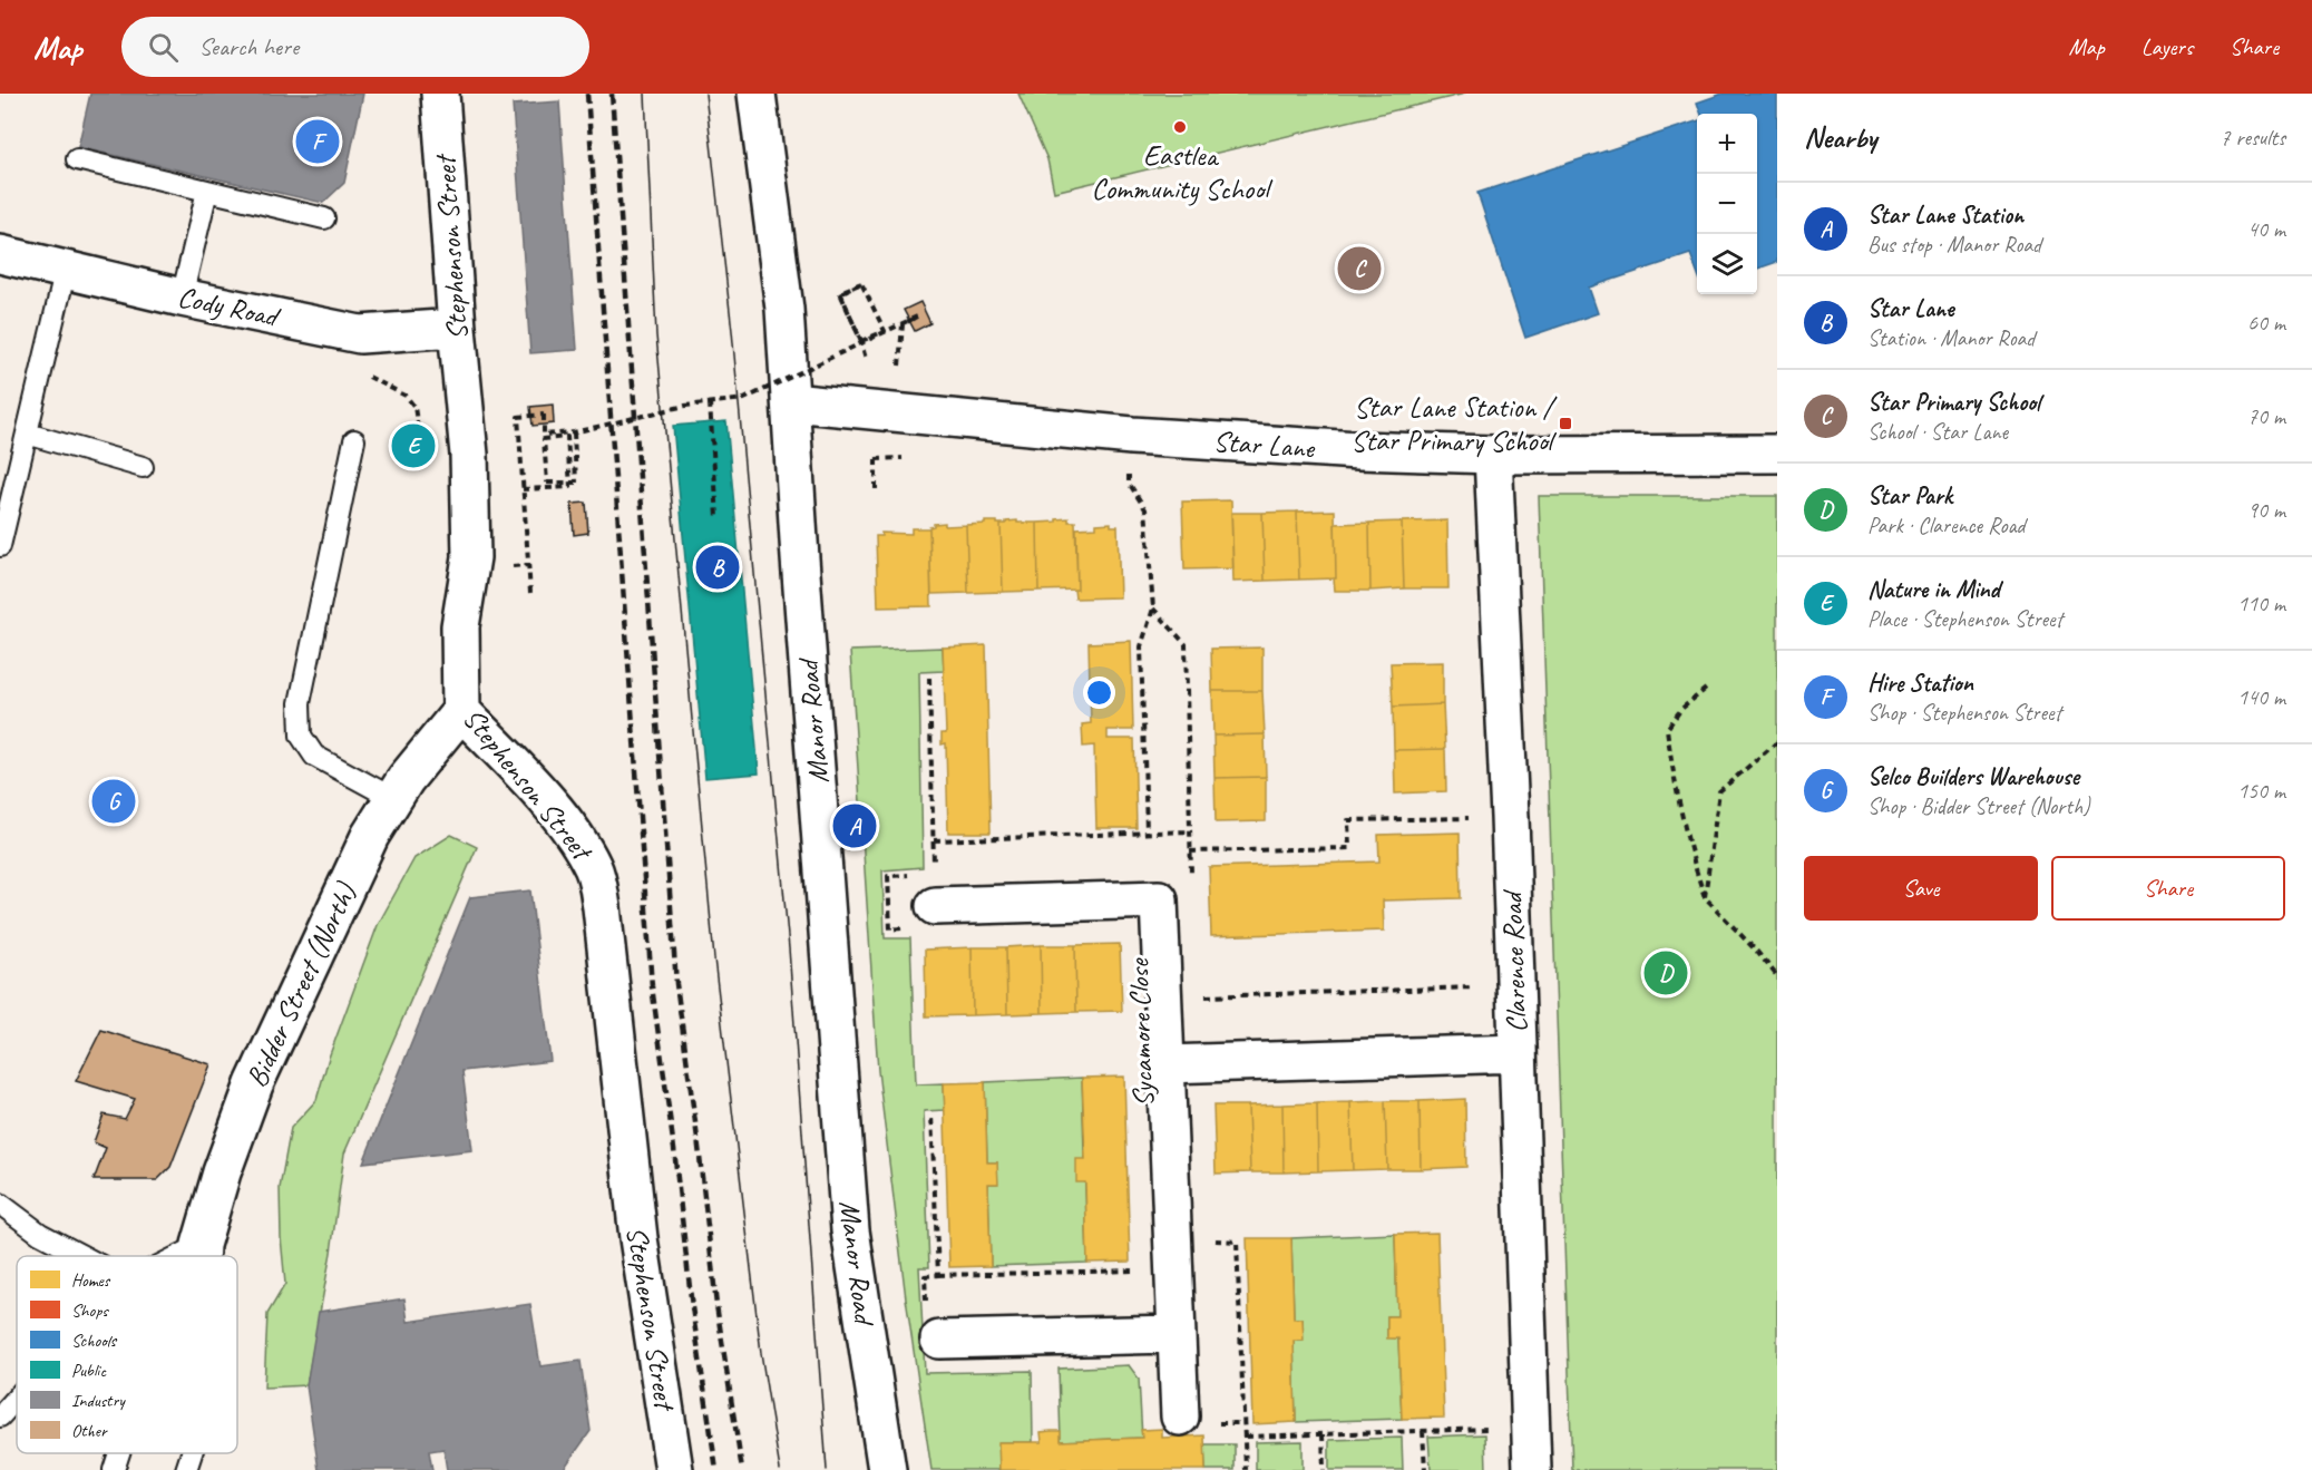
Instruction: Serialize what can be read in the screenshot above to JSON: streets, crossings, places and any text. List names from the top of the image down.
{
  "streets": {
    "street": [
      "Stephenson Street",
      "Cody Road",
      "Star Lane",
      "Manor Road",
      "Clarence Road",
      "Bidder Street (North)",
      "Sycamore Close"
    ]
  },
  "crossings": [
    ["Stephenson Street", "Cody Road"],
    ["Stephenson Street", "Bidder Street (North)"],
    ["Star Lane", "Manor Road"],
    ["Star Lane", "Clarence Road"],
    ["Clarence Road", "Sycamore Close"]
  ],
  "places": {
    "other": ["Eastlea Community School"],
    "transit": ["Star Lane Station / Star Primary School"]
  },
  "legend": [
    "Homes",
    "Shops",
    "Schools",
    "Public",
    "Industry",
    "Other"
  ],
  "page": {
    "header": "Map",
    "search": "Search here",
    "nav": ["Map", "Layers", "Share"],
    "heading": ["Nearby", "7 results"],
    "map_buttons": ["+", "−"],
    "pins": [
      "F",
      "C",
      "E",
      "B",
      "G",
      "A",
      "D"
    ],
    "list": [
      {
        "mark": "A",
        "name": "Star Lane Station",
        "note": "Bus stop · Manor Road",
        "value": "40 m"
      },
      {
        "mark": "B",
        "name": "Star Lane",
        "note": "Station · Manor Road",
        "value": "60 m"
      },
      {
        "mark": "C",
        "name": "Star Primary School",
        "note": "School · Star Lane",
        "value": "70 m"
      },
      {
        "mark": "D",
        "name": "Star Park",
        "note": "Park · Clarence Road",
        "value": "90 m"
      },
      {
        "mark": "E",
        "name": "Nature in Mind",
        "note": "Place · Stephenson Street",
        "value": "110 m"
      },
      {
        "mark": "F",
        "name": "Hire Station",
        "note": "Shop · Stephenson Street",
        "value": "140 m"
      },
      {
        "mark": "G",
        "name": "Selco Builders Warehouse",
        "note": "Shop · Bidder Street (North)",
        "value": "150 m"
      }
    ],
    "buttons": ["Save", "Share"]
  }
}
